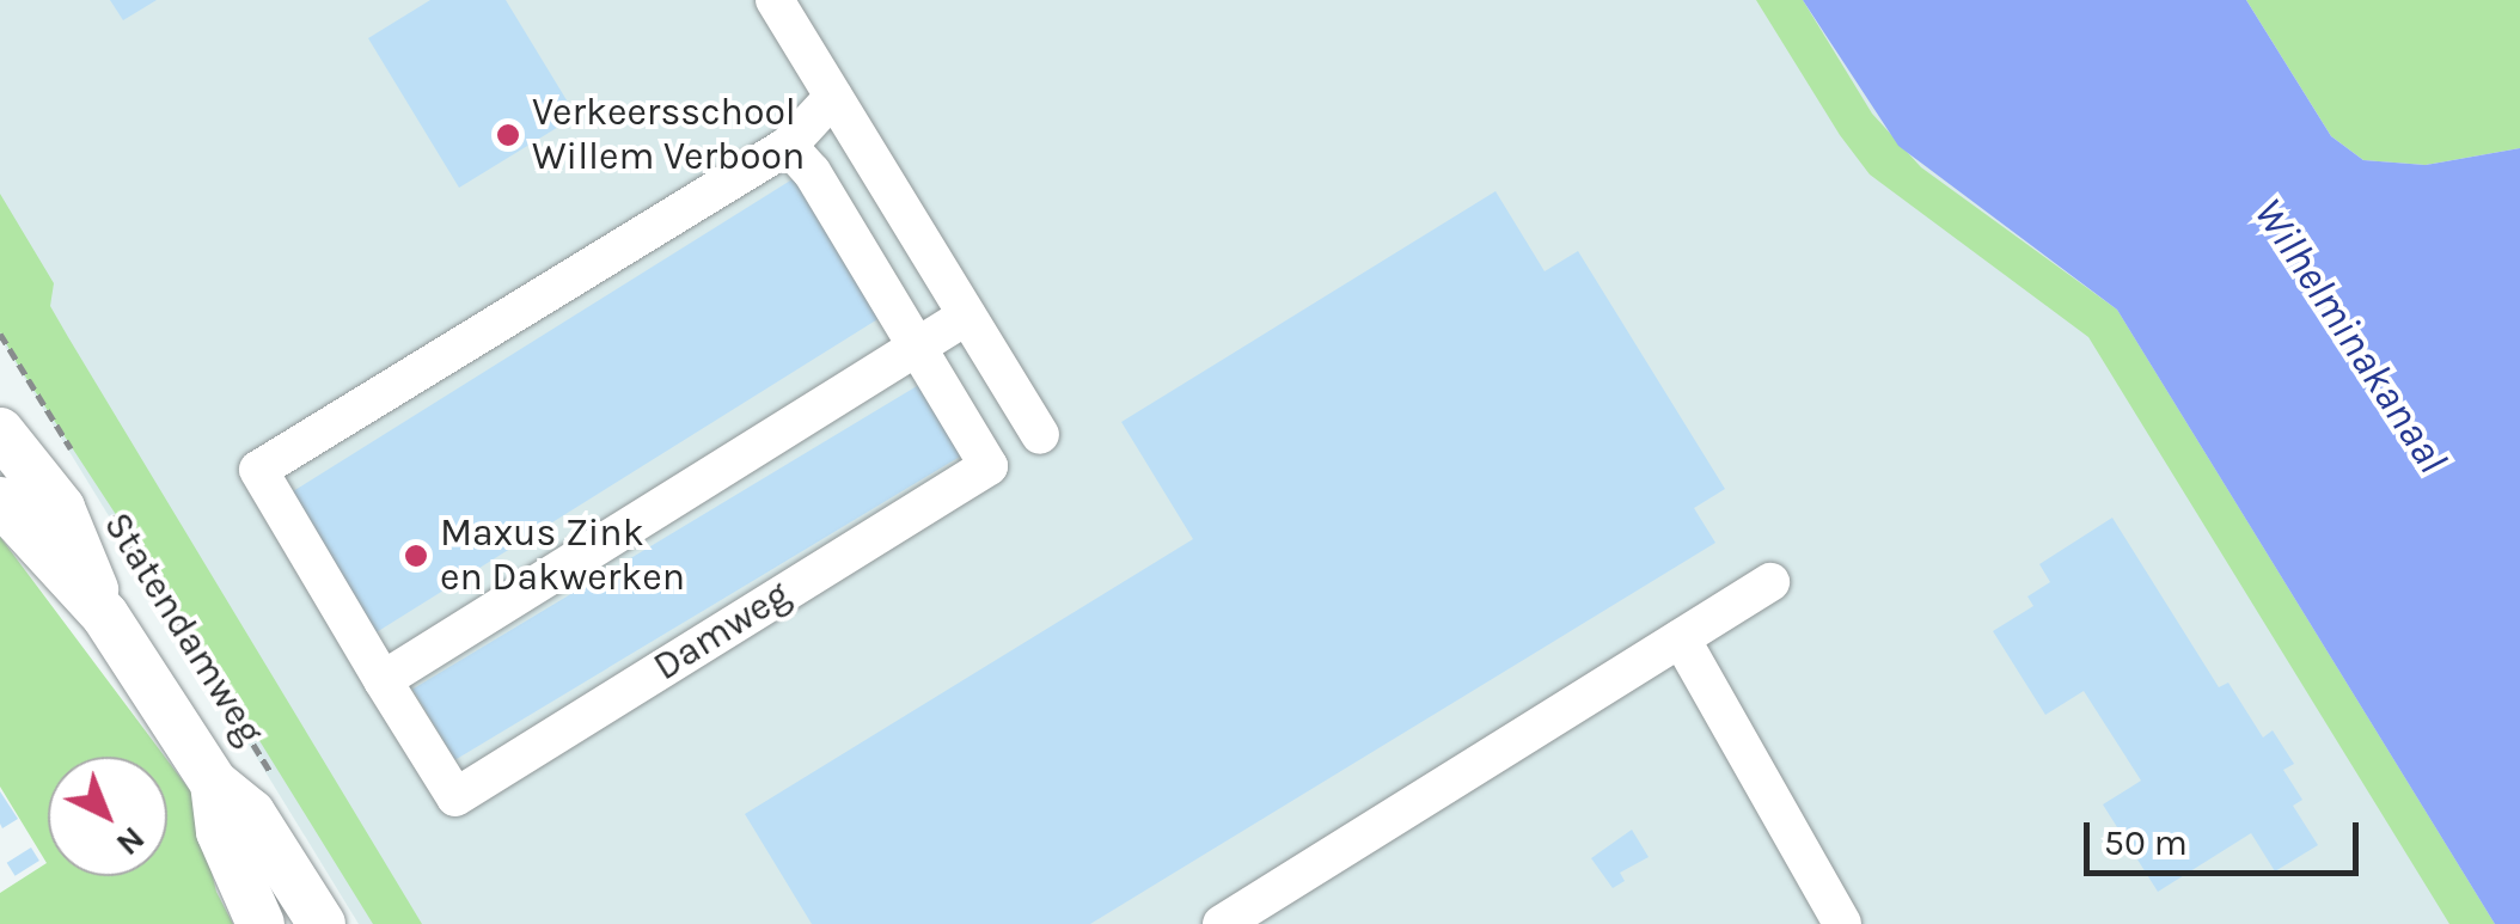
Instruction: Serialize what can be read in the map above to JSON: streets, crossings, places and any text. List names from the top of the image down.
{
  "streets": {
    "main road": ["Statendamweg"],
    "street": ["Damweg"]
  },
  "water": ["Wilhelminakanaal"],
  "places": ["Verkeersschool Willem Verboon", "Maxus Zink en Dakwerken"],
  "scale_bar": "50 m",
  "north": "bottom right"
}
